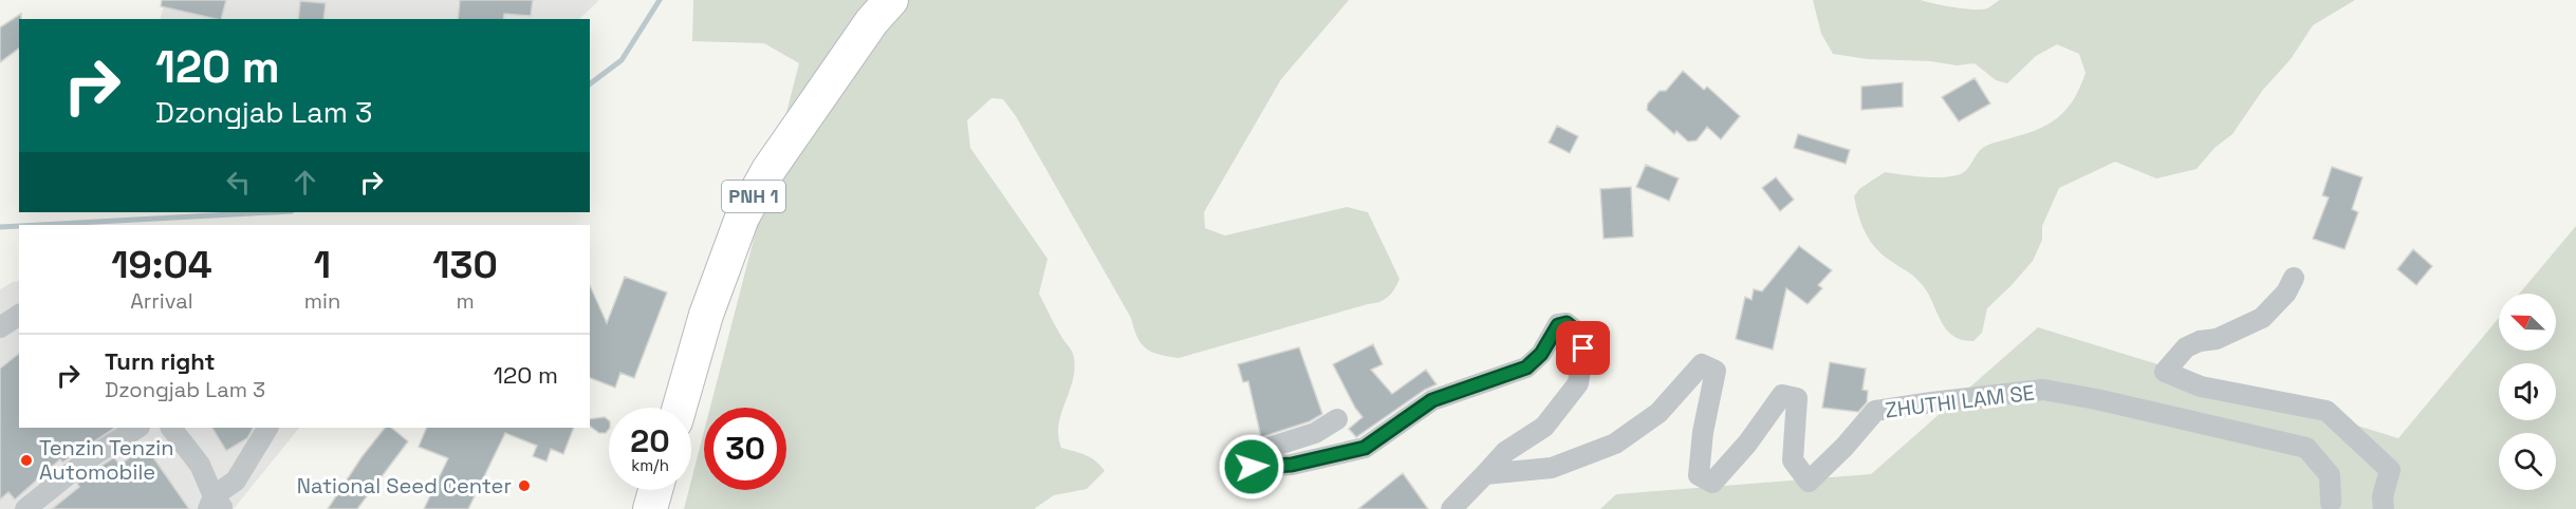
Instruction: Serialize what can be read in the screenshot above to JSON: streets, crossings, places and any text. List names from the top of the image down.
{
  "streets": {
    "main road": ["PNH 1"],
    "street": ["ZHUTHI LAM SE"]
  },
  "places": ["Tenzin Tenzin Automobile", "National Seed Center"],
  "north": "top left",
  "page": {
    "turn": ["120 m", "Dzongjab Lam 3"],
    "eta": [
      "19:04",
      "Arrival",
      "1",
      "min",
      "130",
      "m"
    ],
    "list": [
      {
        "name": "Turn right",
        "note": "Dzongjab Lam 3",
        "value": "120 m"
      }
    ],
    "speed": "20 km/h",
    "limit": "30"
  }
}
